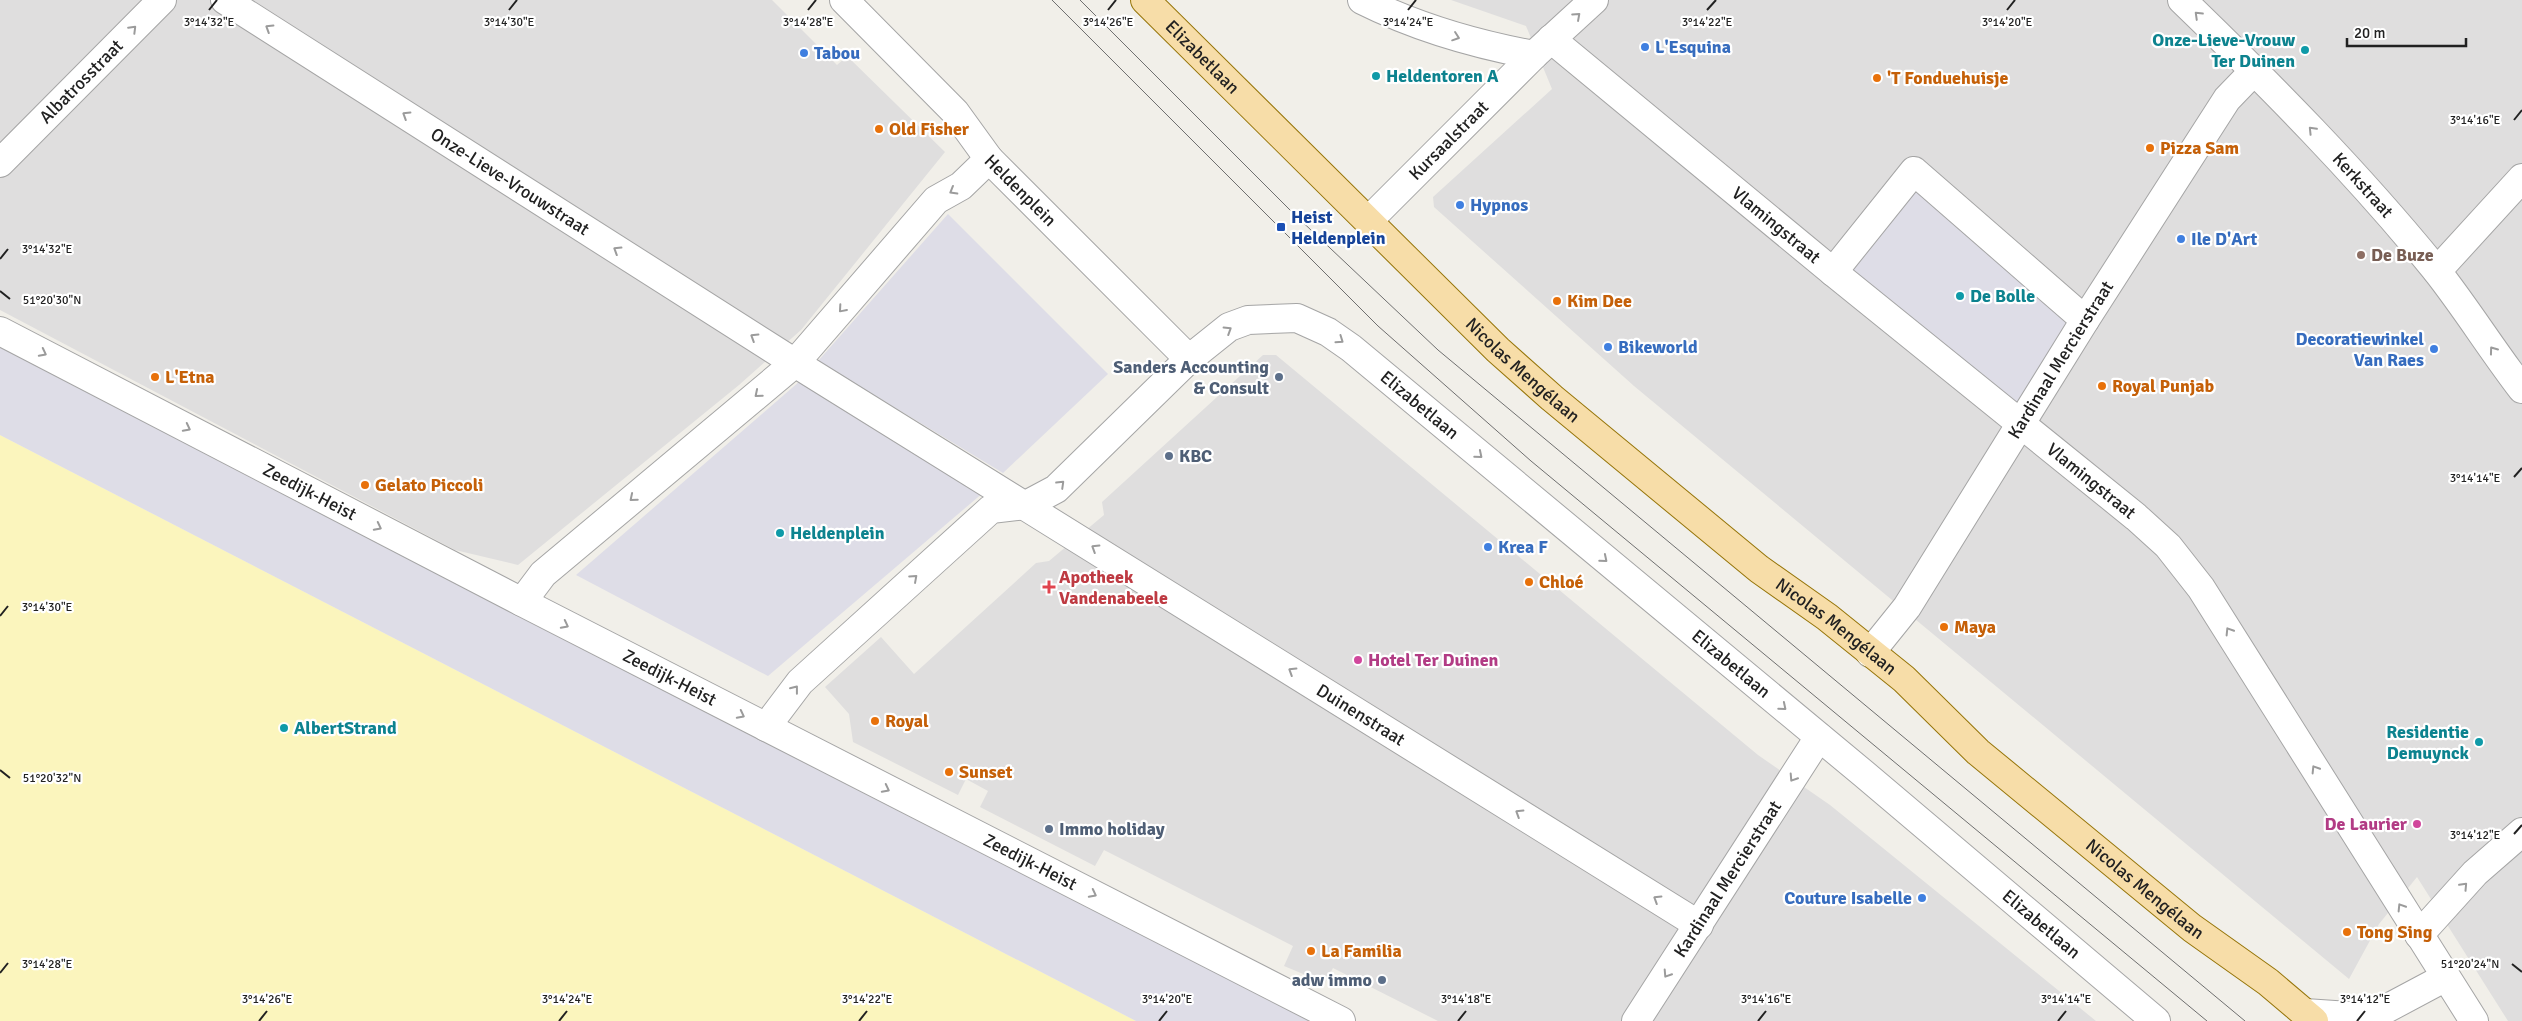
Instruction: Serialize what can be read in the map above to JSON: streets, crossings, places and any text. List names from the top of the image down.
{
  "streets": {
    "main road": ["Elizabetlaan", "Nicolas Mengélaan"],
    "street": [
      "Albatrosstraat",
      "Kursaalstraat",
      "Onze-Lieve-Vrouwstraat",
      "Kerkstraat",
      "Heldenplein",
      "Vlamingstraat",
      "Kardinaal Mercierstraat",
      "Zeedijk-Heist",
      "Duinenstraat"
    ]
  },
  "crossings": [
    ["Elizabetlaan", "Kursaalstraat"],
    ["Elizabetlaan", "Heldenplein"],
    ["Elizabetlaan", "Kardinaal Mercierstraat"],
    ["Elizabetlaan", "Nicolas Mengélaan"],
    ["Kursaalstraat", "Vlamingstraat"],
    ["Kursaalstraat", "Nicolas Mengélaan"],
    ["Onze-Lieve-Vrouwstraat", "Heldenplein"],
    ["Kerkstraat", "Kardinaal Mercierstraat"],
    ["Heldenplein", "Zeedijk-Heist"],
    ["Vlamingstraat", "Kardinaal Mercierstraat"],
    ["Kardinaal Mercierstraat", "Nicolas Mengélaan"],
    ["Kardinaal Mercierstraat", "Duinenstraat"]
  ],
  "one_way": [
    "Elizabetlaan",
    "Albatrosstraat",
    "Onze-Lieve-Vrouwstraat",
    "Kerkstraat",
    "Vlamingstraat",
    "Zeedijk-Heist",
    "Duinenstraat"
  ],
  "places": {
    "other": [
      "L'Esquina",
      "Onze-Lieve-Vrouw Ter Duinen",
      "Tabou",
      "Heldentoren A",
      "'T Fonduehuisje",
      "Old Fisher",
      "Pizza Sam",
      "Hypnos",
      "Ile D'Art",
      "De Buze",
      "De Bolle",
      "Kim Dee",
      "Bikeworld",
      "Decoratiewinkel Van Raes",
      "L'Etna",
      "Sanders Accounting & Consult",
      "Royal Punjab",
      "KBC",
      "Gelato Piccoli",
      "Heldenplein",
      "Krea F",
      "Chloé",
      "Maya",
      "Hotel Ter Duinen",
      "Royal",
      "AlbertStrand",
      "Residentie Demuynck",
      "Sunset",
      "De Laurier",
      "Immo holiday",
      "Couture Isabelle",
      "Tong Sing",
      "La Familia",
      "adw immo"
    ],
    "transit": ["Heist Heldenplein"],
    "health": ["Apotheek Vandenabeele"]
  },
  "scale_bar": "20 m",
  "coordinates": [
    "3°14'32\"E",
    "3°14'30\"E",
    "3°14'28\"E",
    "3°14'26\"E",
    "3°14'24\"E",
    "3°14'22\"E",
    "3°14'20\"E",
    "3°14'16\"E",
    "51°20'30\"N",
    "3°14'14\"E",
    "51°20'32\"N",
    "3°14'12\"E",
    "51°20'24\"N",
    "3°14'18\"E"
  ]
}
